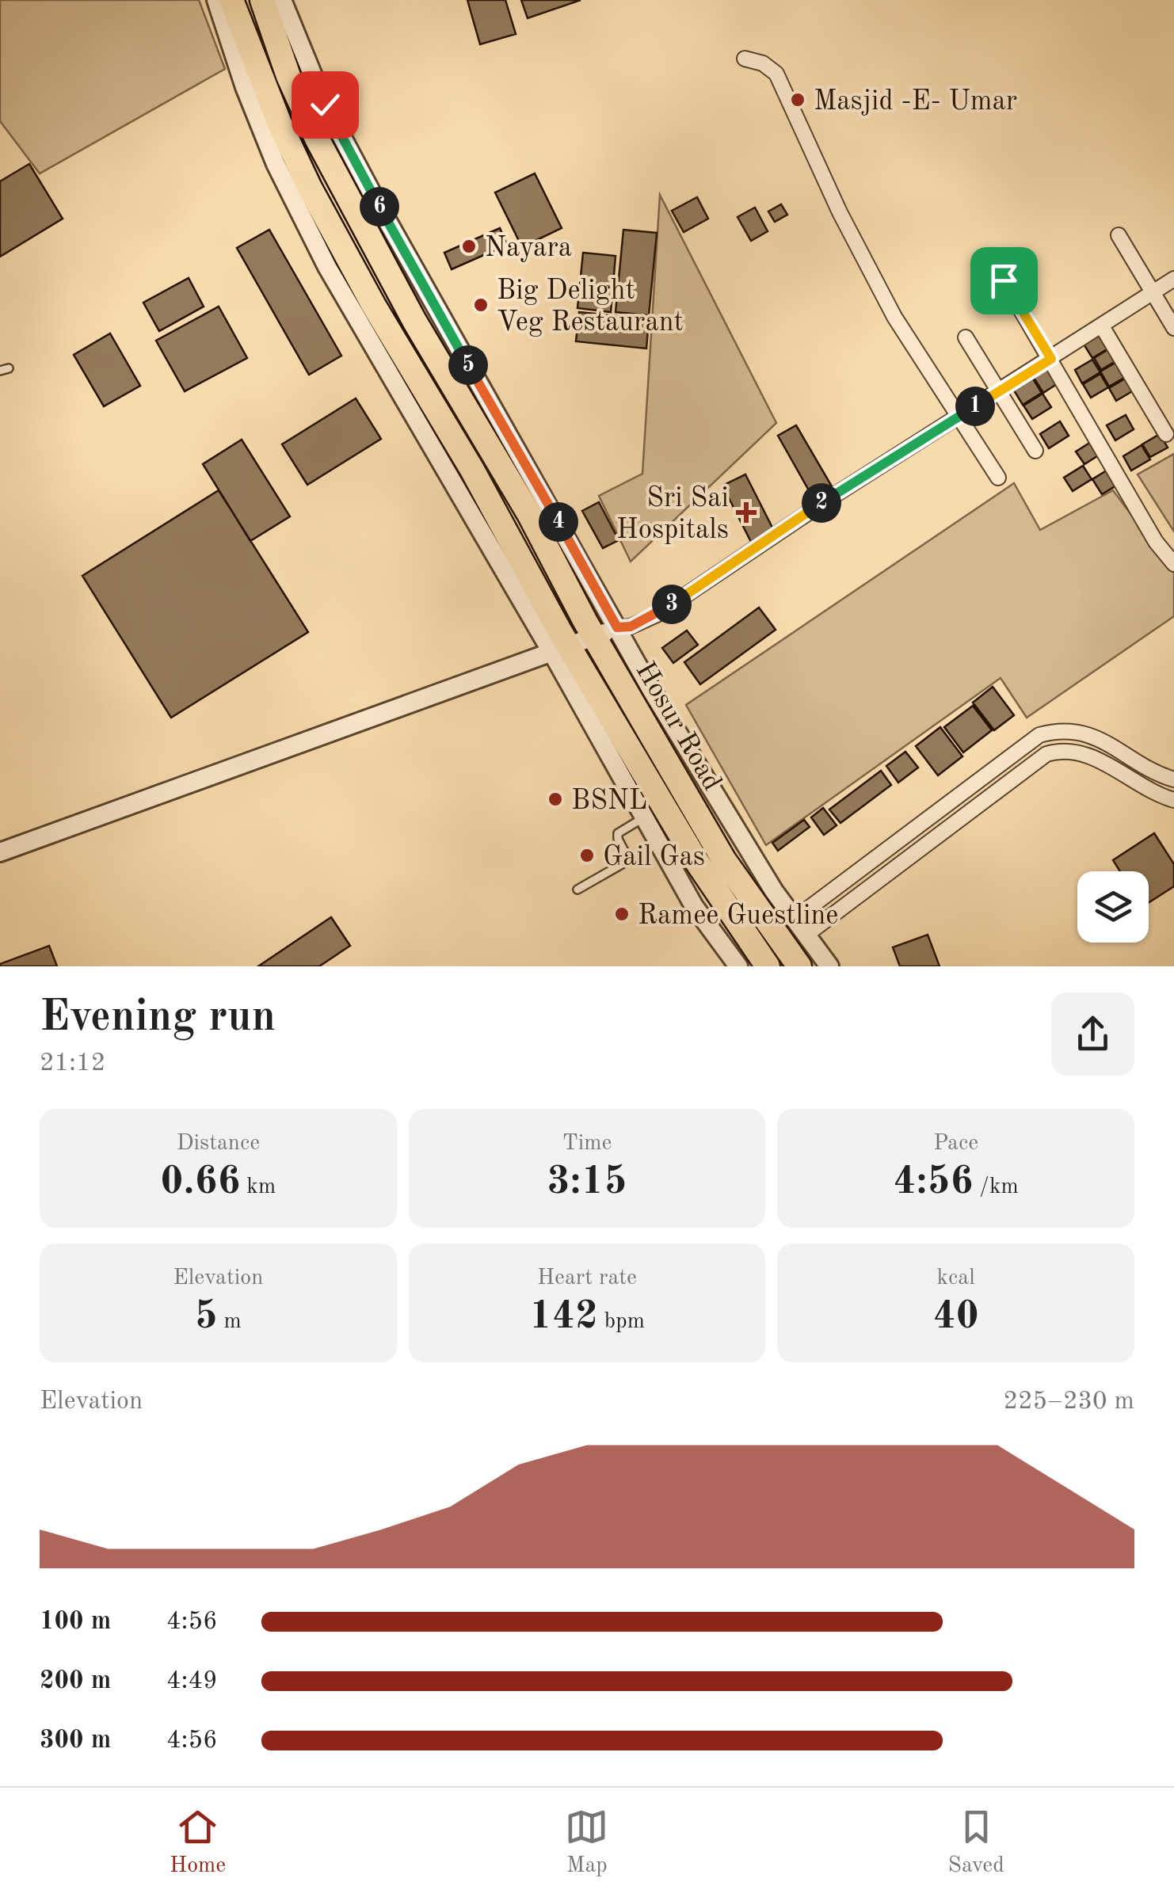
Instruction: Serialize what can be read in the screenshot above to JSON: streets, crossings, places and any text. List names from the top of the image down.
{
  "streets": {
    "highway": ["Hosur Road"]
  },
  "places": {
    "other": [
      "Masjid -E- Umar",
      "Nayara",
      "Big Delight Veg Restaurant",
      "BSNL",
      "Gail Gas",
      "Ramee Guestline"
    ],
    "health": ["Sri Sai Hospitals"]
  },
  "page": {
    "pins": [
      "6",
      "5",
      "1",
      "2",
      "4",
      "3"
    ],
    "heading": ["Evening run", "21:12"],
    "stats": [
      ["Distance", "0.66 km"],
      ["Time", "3:15"],
      ["Pace", "4:56 /km"],
      ["Elevation", "5 m"],
      ["Heart rate", "142 bpm"],
      ["kcal", "40"]
    ],
    "chart": ["Elevation", "225–230 m"],
    "list": [
      {
        "name": "100 m",
        "note": "4:56"
      },
      {
        "name": "200 m",
        "note": "4:49"
      },
      {
        "name": "300 m",
        "note": "4:56"
      }
    ],
    "tabs": ["Home", "Map", "Saved"]
  }
}
